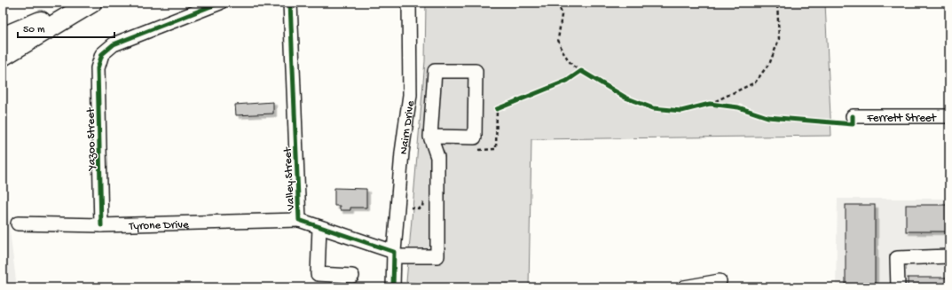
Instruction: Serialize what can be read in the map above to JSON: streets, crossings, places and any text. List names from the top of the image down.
{
  "streets": {
    "street": [
      "Ferrett Street",
      "Nairn Drive",
      "Yazoo Street",
      "Valley Street",
      "Tyrone Drive"
    ]
  },
  "crossings": [
    ["Nairn Drive", "Valley Street"],
    ["Yazoo Street", "Tyrone Drive"],
    ["Valley Street", "Tyrone Drive"]
  ],
  "scale_bar": "50 m"
}
